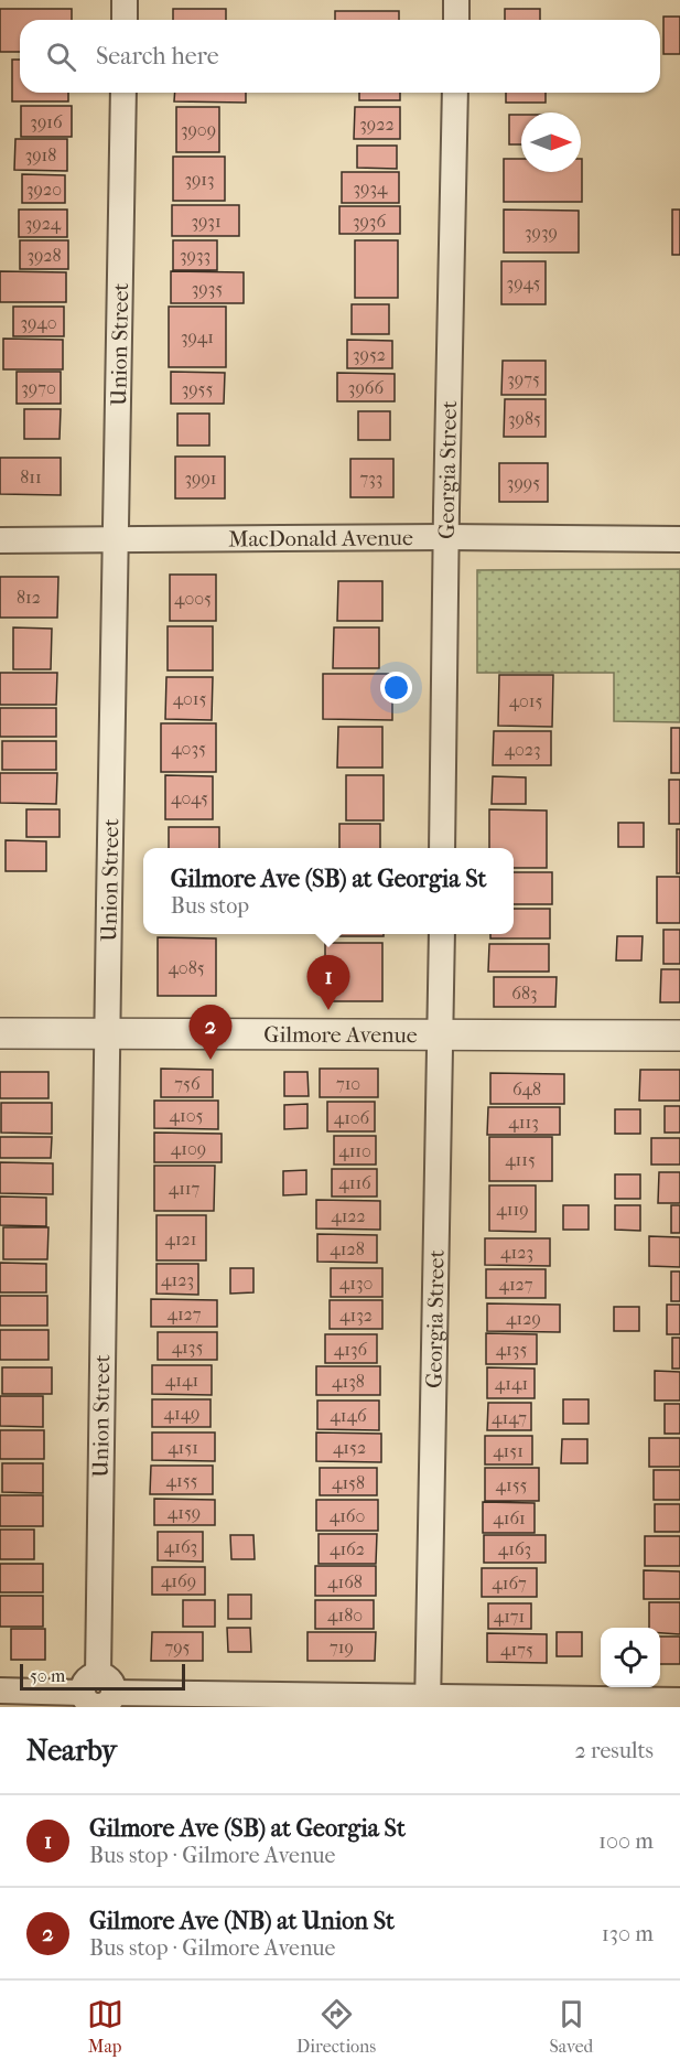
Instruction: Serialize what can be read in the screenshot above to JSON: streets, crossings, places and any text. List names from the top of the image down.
{
  "streets": {
    "street": [
      "Union Street",
      "Georgia Street",
      "MacDonald Avenue",
      "Gilmore Avenue"
    ]
  },
  "crossings": [
    ["Union Street", "MacDonald Avenue"],
    ["Union Street", "Gilmore Avenue"],
    ["Georgia Street", "MacDonald Avenue"],
    ["Georgia Street", "Gilmore Avenue"]
  ],
  "house_numbers": [
    "3916",
    "3922",
    "3909",
    "3918",
    "3913",
    "3934",
    "3920",
    "3931",
    "3936",
    "3924",
    "3939",
    "3928",
    "3933",
    "3945",
    "3935",
    "3940",
    "3941",
    "3952",
    "3975",
    "3970",
    "3966",
    "3955",
    "3985",
    "811",
    "3991",
    "733",
    "3995",
    "812",
    "4005",
    "4015",
    "4015",
    "4035",
    "4023",
    "4045",
    "4085",
    "683",
    "756",
    "710",
    "648",
    "4105",
    "4106",
    "4113",
    "4109",
    "4110",
    "4115",
    "4116",
    "4117",
    "4119",
    "4122",
    "4121",
    "4128",
    "4123",
    "4123",
    "4130",
    "4127",
    "4127",
    "4132",
    "4129",
    "4135",
    "4136",
    "4135",
    "4141",
    "4138",
    "4141",
    "4149",
    "4146",
    "4147",
    "4151",
    "4152",
    "4151",
    "4155",
    "4158",
    "4155",
    "4159",
    "4160",
    "4161",
    "4163",
    "4162",
    "4163",
    "4169",
    "4168",
    "4167",
    "4180",
    "4171",
    "795",
    "719",
    "4175"
  ],
  "scale_bar": "50 m",
  "north": "right",
  "page": {
    "search": "Search here",
    "popup": ["Gilmore Ave (SB) at Georgia St", "Bus stop"],
    "pins": ["1", "2"],
    "scale": "50 m",
    "heading": ["Nearby", "2 results"],
    "list": [
      {
        "mark": "1",
        "name": "Gilmore Ave (SB) at Georgia St",
        "note": "Bus stop · Gilmore Avenue",
        "value": "100 m"
      },
      {
        "mark": "2",
        "name": "Gilmore Ave (NB) at Union St",
        "note": "Bus stop · Gilmore Avenue",
        "value": "130 m"
      }
    ],
    "nav": ["Map", "Directions", "Saved"]
  }
}
